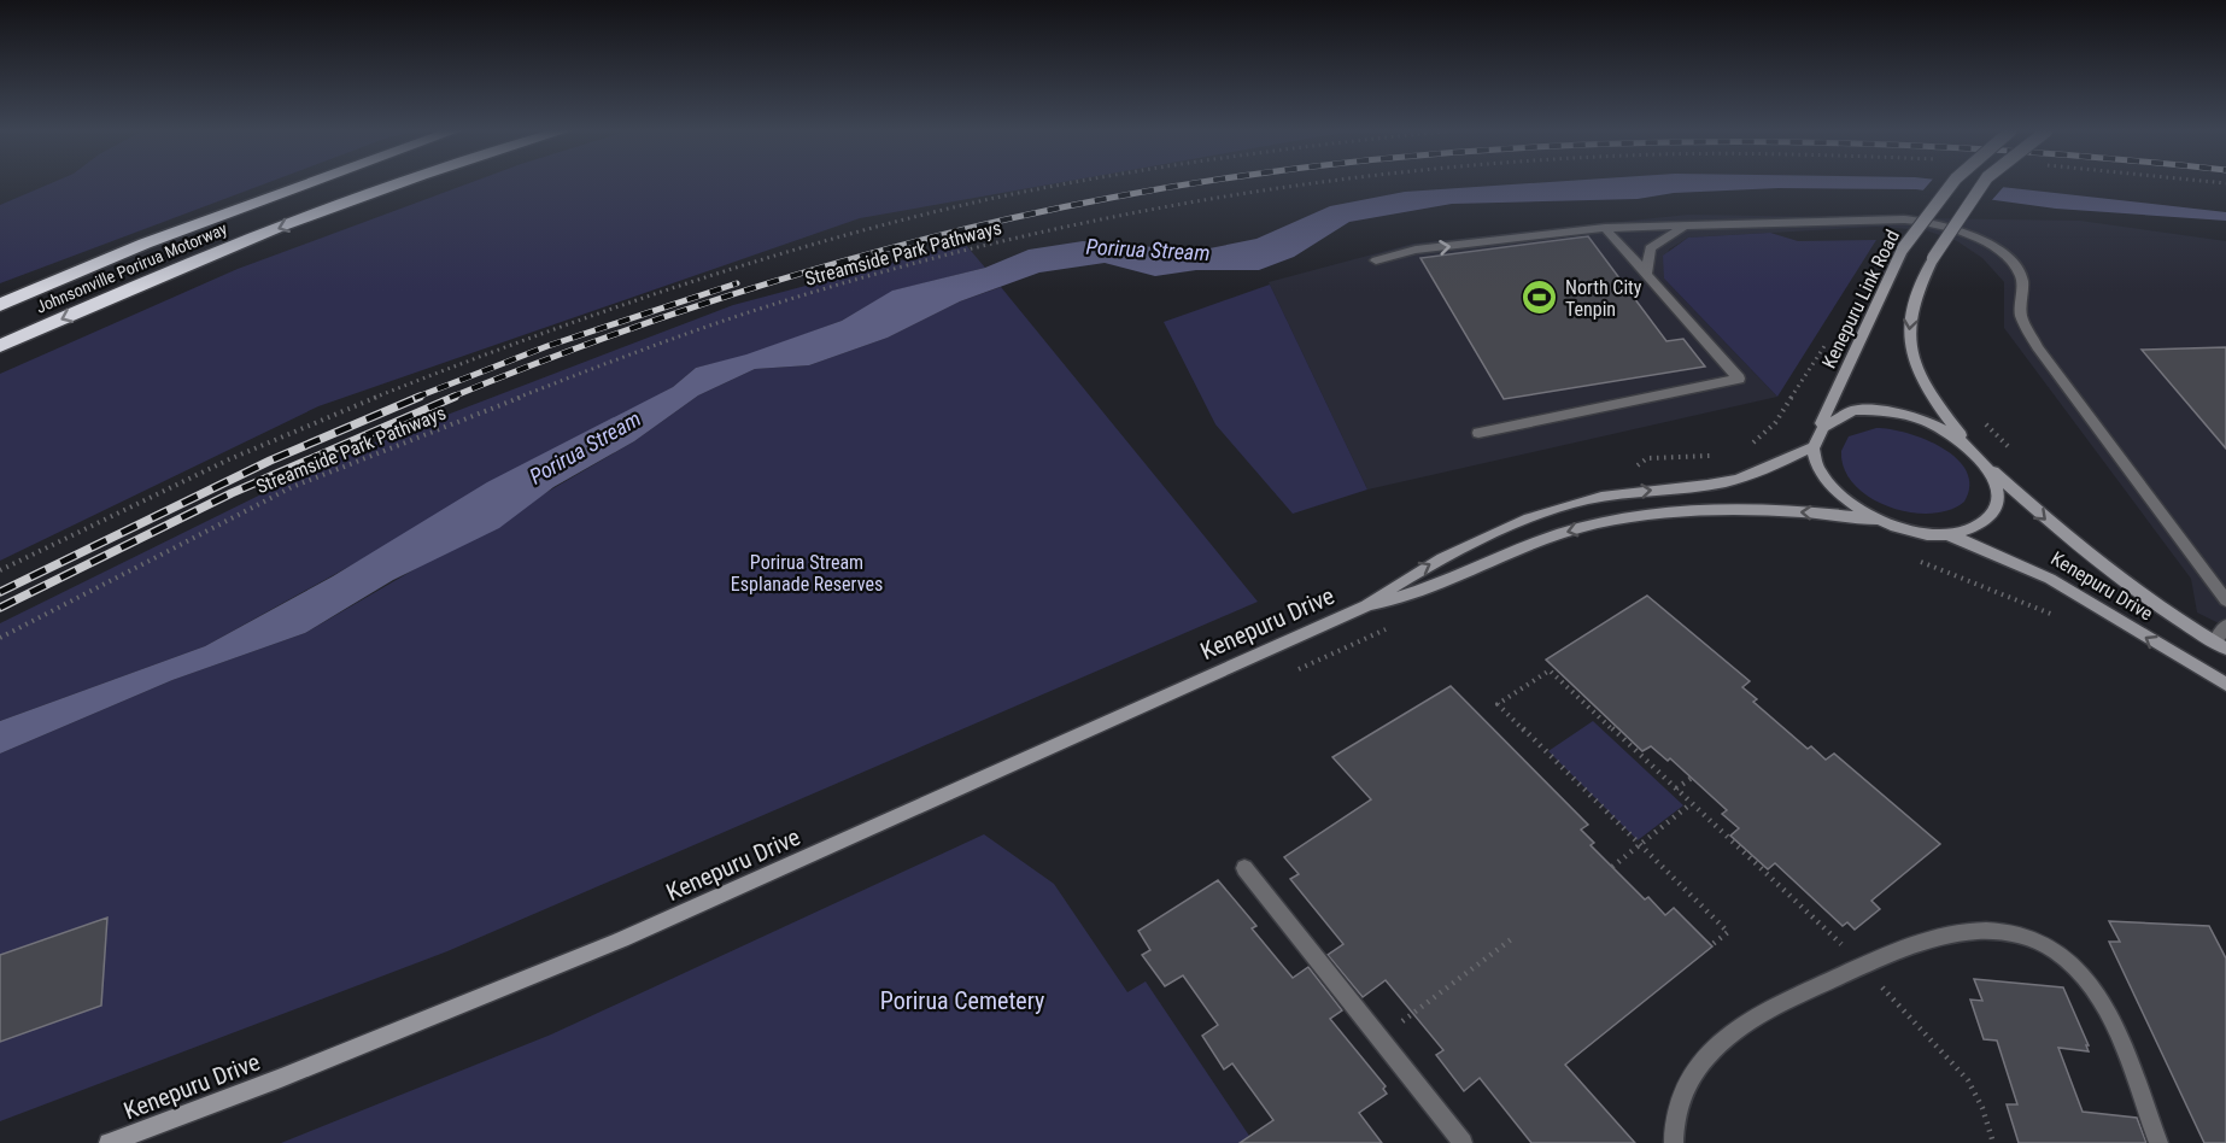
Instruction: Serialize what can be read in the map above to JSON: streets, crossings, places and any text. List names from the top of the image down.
{
  "streets": {
    "highway": ["Johnsonville Porirua Motorway"],
    "main road": ["Kenepuru Link Road", "Kenepuru Drive"],
    "path": ["Streamside Park Pathways"]
  },
  "crossings": [
    ["Kenepuru Link Road", "Kenepuru Drive"]
  ],
  "water": ["Porirua Stream"],
  "parks": ["Porirua Stream Esplanade Reserves", "Porirua Cemetery"],
  "places": {
    "sports": ["North City Tenpin"]
  }
}
